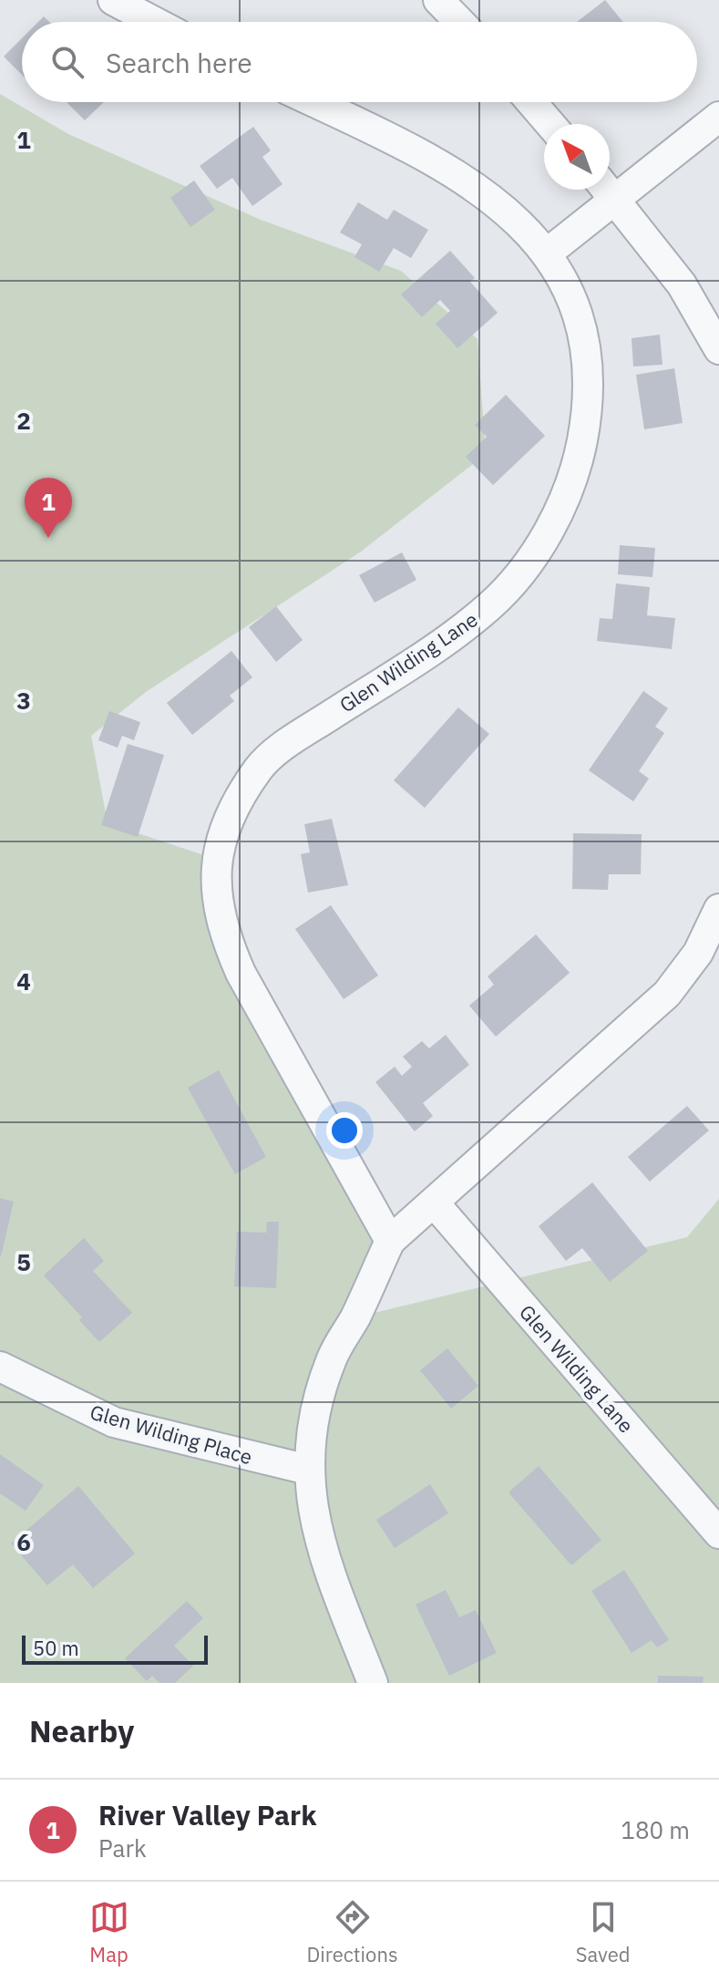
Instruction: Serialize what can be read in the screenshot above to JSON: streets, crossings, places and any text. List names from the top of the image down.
{
  "streets": {
    "street": ["Glen Wilding Lane", "Glen Wilding Place"]
  },
  "scale_bar": "50 m",
  "north": "top left",
  "page": {
    "search": "Search here",
    "pins": "1",
    "scale": "50 m",
    "heading": "Nearby",
    "list": [
      {
        "mark": "1",
        "name": "River Valley Park",
        "note": "Park",
        "value": "180 m"
      }
    ],
    "nav": ["Map", "Directions", "Saved"]
  },
  "grid": {
    "rows": [
      "1",
      "2",
      "3",
      "4",
      "5",
      "6"
    ]
  }
}
